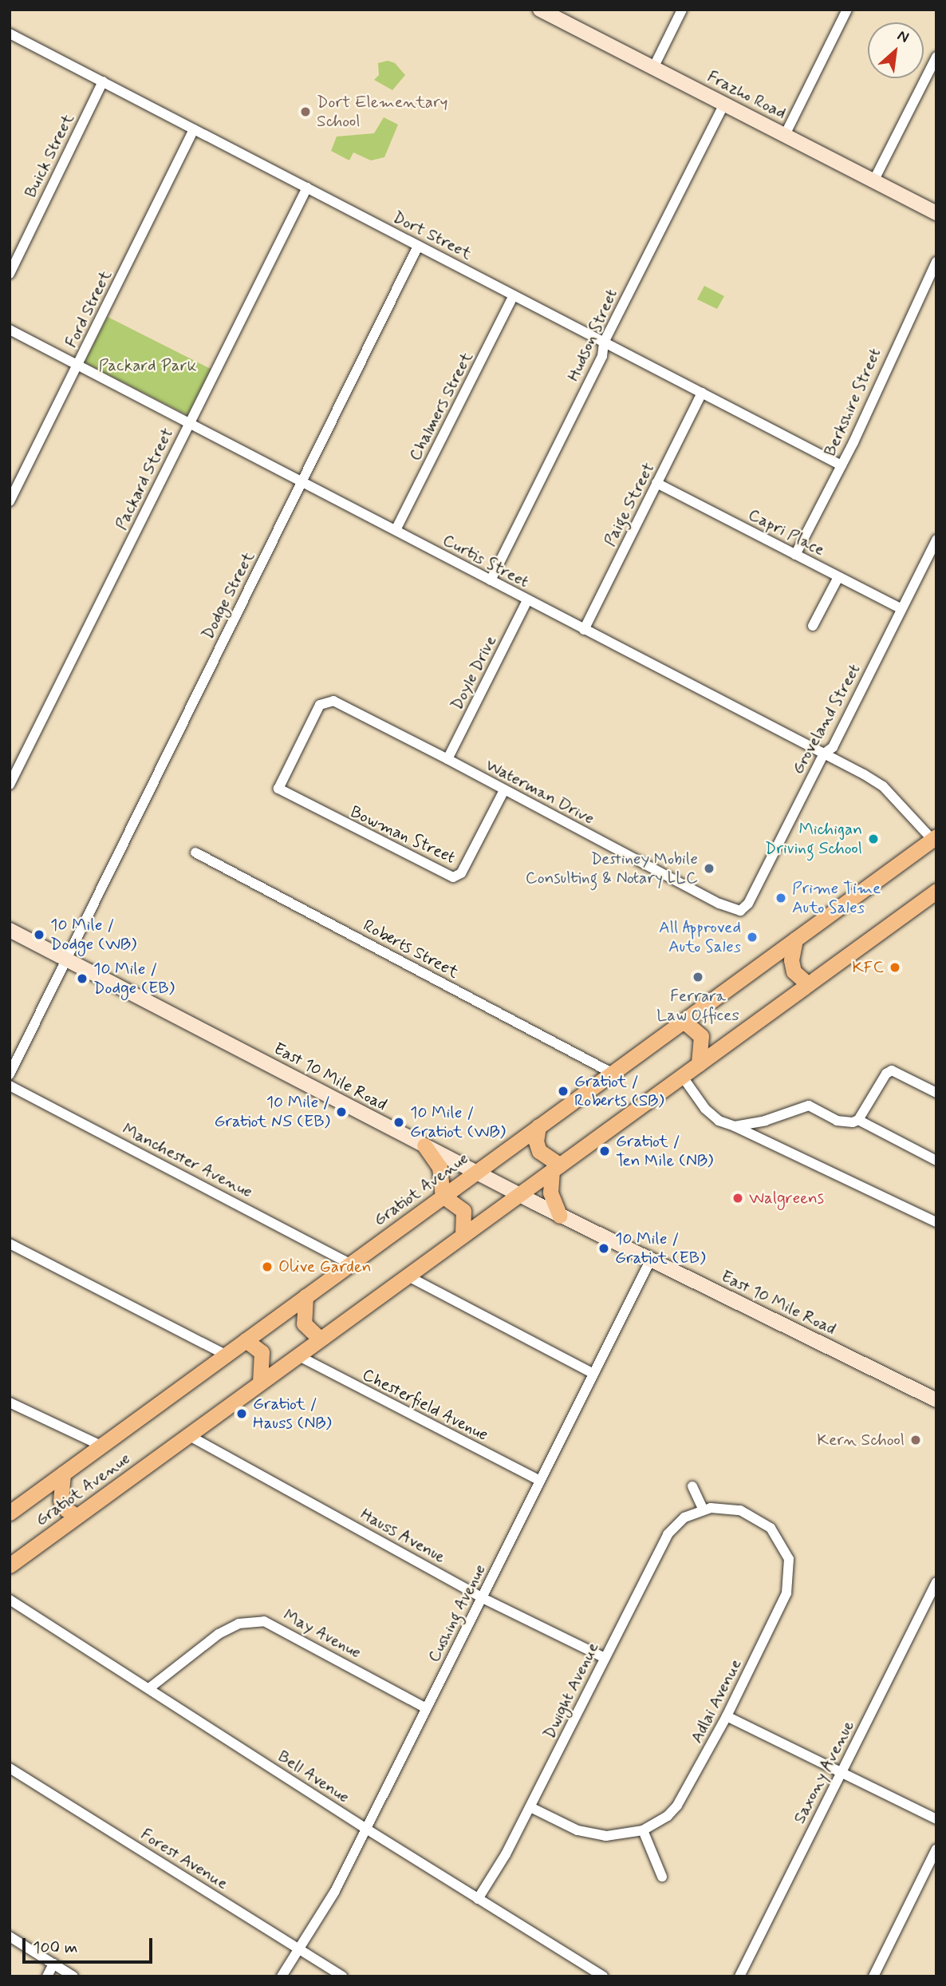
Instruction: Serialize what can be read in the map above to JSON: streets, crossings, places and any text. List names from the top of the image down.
{
  "streets": {
    "main road": ["Frazho Road", "East 10 Mile Road", "Gratiot Avenue"],
    "street": [
      "Buick Street",
      "Dort Street",
      "Ford Street",
      "Hudson Street",
      "Berkshire Street",
      "Chalmers Street",
      "Packard Street",
      "Paige Street",
      "Capri Place",
      "Curtis Street",
      "Dodge Street",
      "Doyle Drive",
      "Groveland Street",
      "Waterman Drive",
      "Bowman Street",
      "Roberts Street",
      "Manchester Avenue",
      "Chesterfield Avenue",
      "Hauss Avenue",
      "Cushing Avenue",
      "May Avenue",
      "Dwight Avenue",
      "Adlai Avenue",
      "Saxony Avenue",
      "Bell Avenue",
      "Forest Avenue"
    ]
  },
  "crossings": [
    ["Frazho Road", "Hudson Street"],
    ["Buick Street", "Dort Street"],
    ["Dort Street", "Ford Street"],
    ["Dort Street", "Hudson Street"],
    ["Dort Street", "Berkshire Street"],
    ["Dort Street", "Chalmers Street"],
    ["Dort Street", "Packard Street"],
    ["Dort Street", "Paige Street"],
    ["Dort Street", "Dodge Street"],
    ["Ford Street", "Curtis Street"],
    ["Hudson Street", "Curtis Street"],
    ["Berkshire Street", "Capri Place"],
    ["Chalmers Street", "Curtis Street"],
    ["Packard Street", "Curtis Street"],
    ["Paige Street", "Capri Place"],
    ["Paige Street", "Curtis Street"],
    ["Capri Place", "Groveland Street"],
    ["Curtis Street", "Dodge Street"],
    ["Curtis Street", "Doyle Drive"],
    ["Curtis Street", "Groveland Street"],
    ["Curtis Street", "Gratiot Avenue"],
    ["Dodge Street", "East 10 Mile Road"],
    ["Doyle Drive", "Waterman Drive"],
    ["Groveland Street", "Waterman Drive"],
    ["Waterman Drive", "Bowman Street"],
    ["Roberts Street", "Gratiot Avenue"],
    ["East 10 Mile Road", "Gratiot Avenue"],
    ["East 10 Mile Road", "Cushing Avenue"],
    ["Manchester Avenue", "Gratiot Avenue"],
    ["Gratiot Avenue", "Chesterfield Avenue"],
    ["Gratiot Avenue", "Hauss Avenue"],
    ["Chesterfield Avenue", "Cushing Avenue"],
    ["Hauss Avenue", "Cushing Avenue"],
    ["Hauss Avenue", "Dwight Avenue"],
    ["Cushing Avenue", "May Avenue"],
    ["Cushing Avenue", "Bell Avenue"],
    ["Cushing Avenue", "Forest Avenue"],
    ["May Avenue", "Bell Avenue"],
    ["Dwight Avenue", "Adlai Avenue"],
    ["Dwight Avenue", "Bell Avenue"]
  ],
  "parks": ["Packard Park"],
  "places": [
    "Dort Elementary School",
    "Michigan Driving School",
    "Destiney Mobile Consulting & Notary LLC",
    "Prime Time Auto Sales",
    "10 Mile / Dodge (WB)",
    "All Approved Auto Sales",
    "KFC",
    "Ferrara Law Offices",
    "10 Mile / Dodge (EB)",
    "Gratiot / Roberts (SB)",
    "10 Mile / Gratiot NS (EB)",
    "10 Mile / Gratiot (WB)",
    "Gratiot / Ten Mile (NB)",
    "Walgreens",
    "10 Mile / Gratiot (EB)",
    "Olive Garden",
    "Gratiot / Hauss (NB)",
    "Kern School"
  ],
  "scale_bar": "100 m",
  "north": "top right"
}
